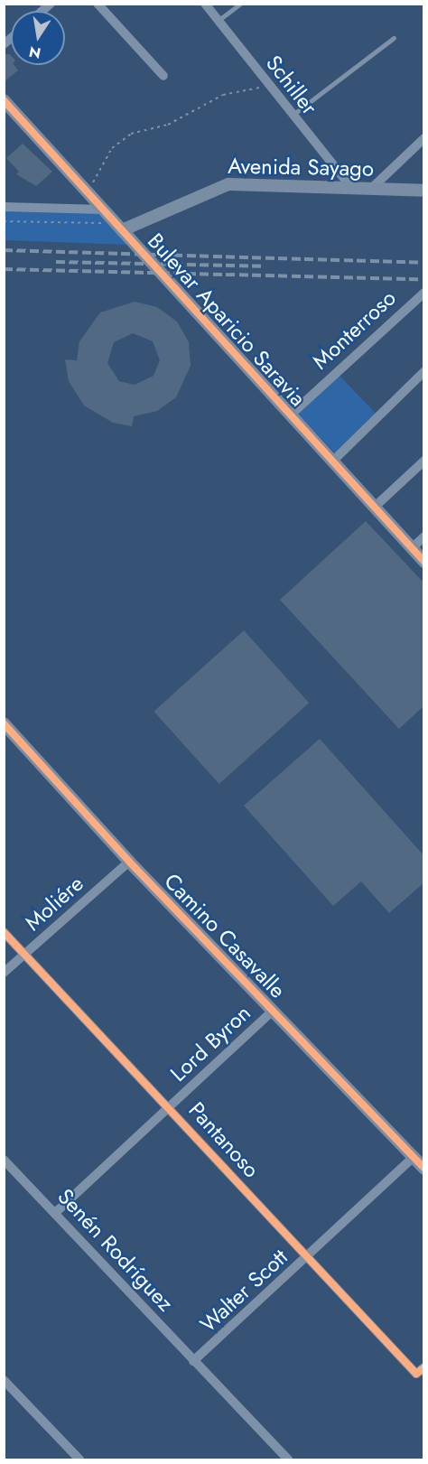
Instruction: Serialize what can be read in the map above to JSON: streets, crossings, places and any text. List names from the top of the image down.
{
  "streets": {
    "street": [
      "Schiller",
      "Avenida Sayago",
      "Bulevar Aparicio Saravia",
      "Monterroso",
      "Moliére",
      "Camino Casavalle",
      "Lord Byron",
      "Pantanoso",
      "Senén Rodríguez",
      "Walter Scott"
    ]
  },
  "crossings": [
    ["Schiller", "Avenida Sayago"],
    ["Avenida Sayago", "Bulevar Aparicio Saravia"],
    ["Bulevar Aparicio Saravia", "Monterroso"],
    ["Moliére", "Camino Casavalle"],
    ["Moliére", "Pantanoso"],
    ["Camino Casavalle", "Lord Byron"],
    ["Camino Casavalle", "Walter Scott"],
    ["Lord Byron", "Pantanoso"],
    ["Lord Byron", "Senén Rodríguez"],
    ["Pantanoso", "Walter Scott"],
    ["Senén Rodríguez", "Walter Scott"]
  ],
  "north": "bottom"
}
